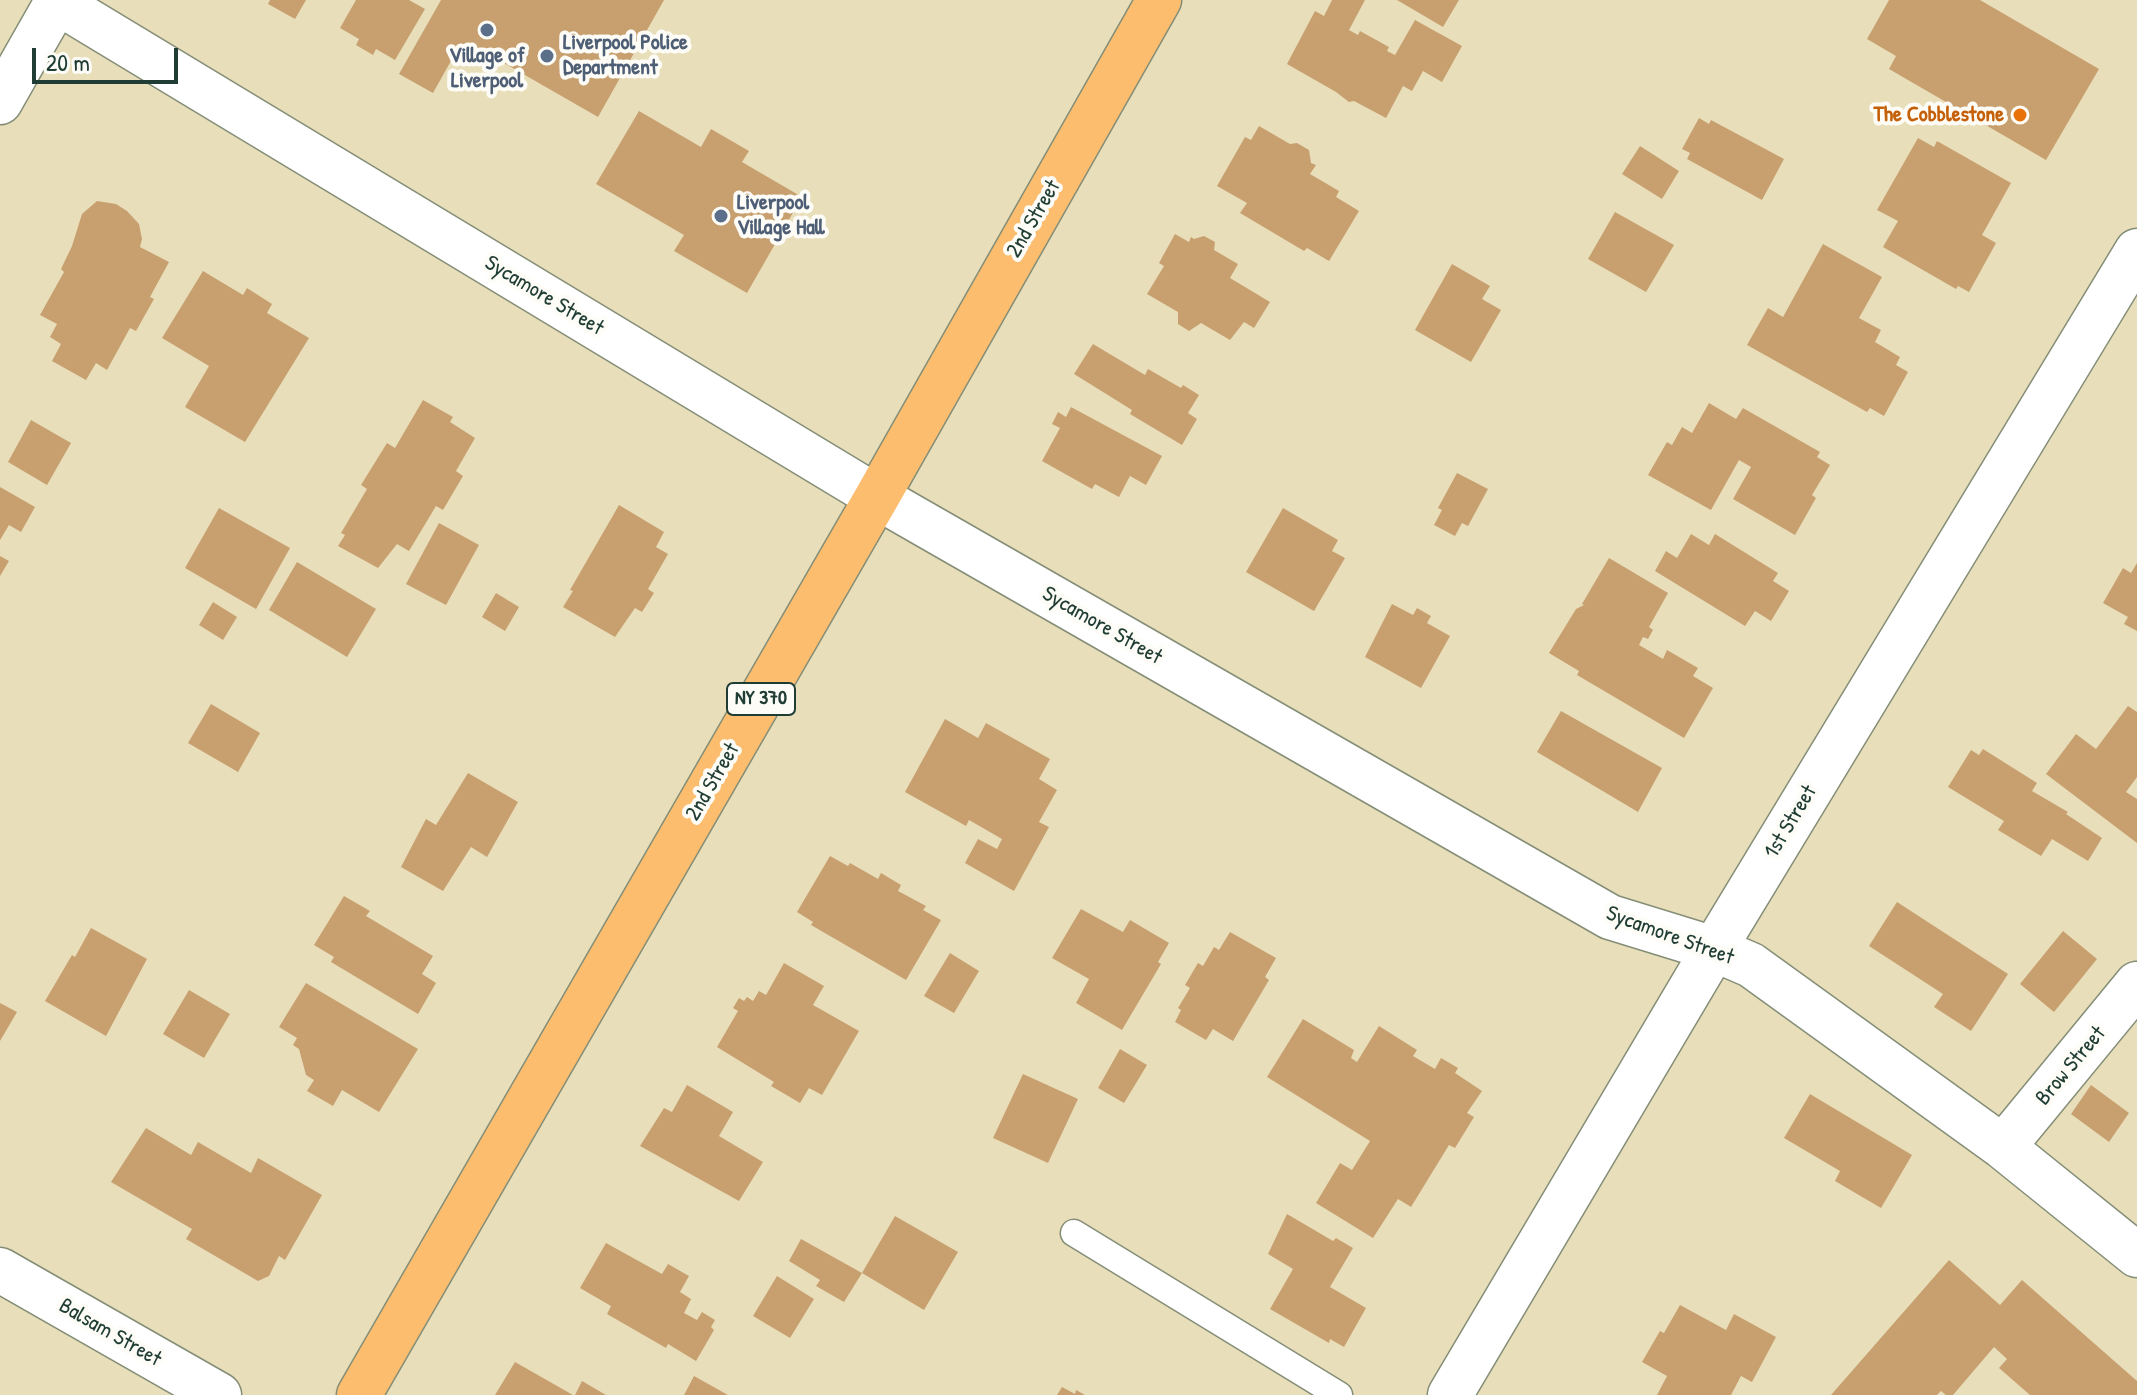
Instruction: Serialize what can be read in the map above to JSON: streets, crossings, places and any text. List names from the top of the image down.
{
  "streets": {
    "main road": ["2nd Street", "NY 370"],
    "street": [
      "Sycamore Street",
      "1st Street",
      "Brow Street",
      "Balsam Street"
    ]
  },
  "crossings": [
    ["2nd Street", "Sycamore Street"],
    ["Sycamore Street", "1st Street"],
    ["Sycamore Street", "Brow Street"]
  ],
  "places": [
    "Village of Liverpool",
    "Liverpool Police Department",
    "The Cobblestone",
    "Liverpool Village Hall"
  ],
  "scale_bar": "20 m"
}
